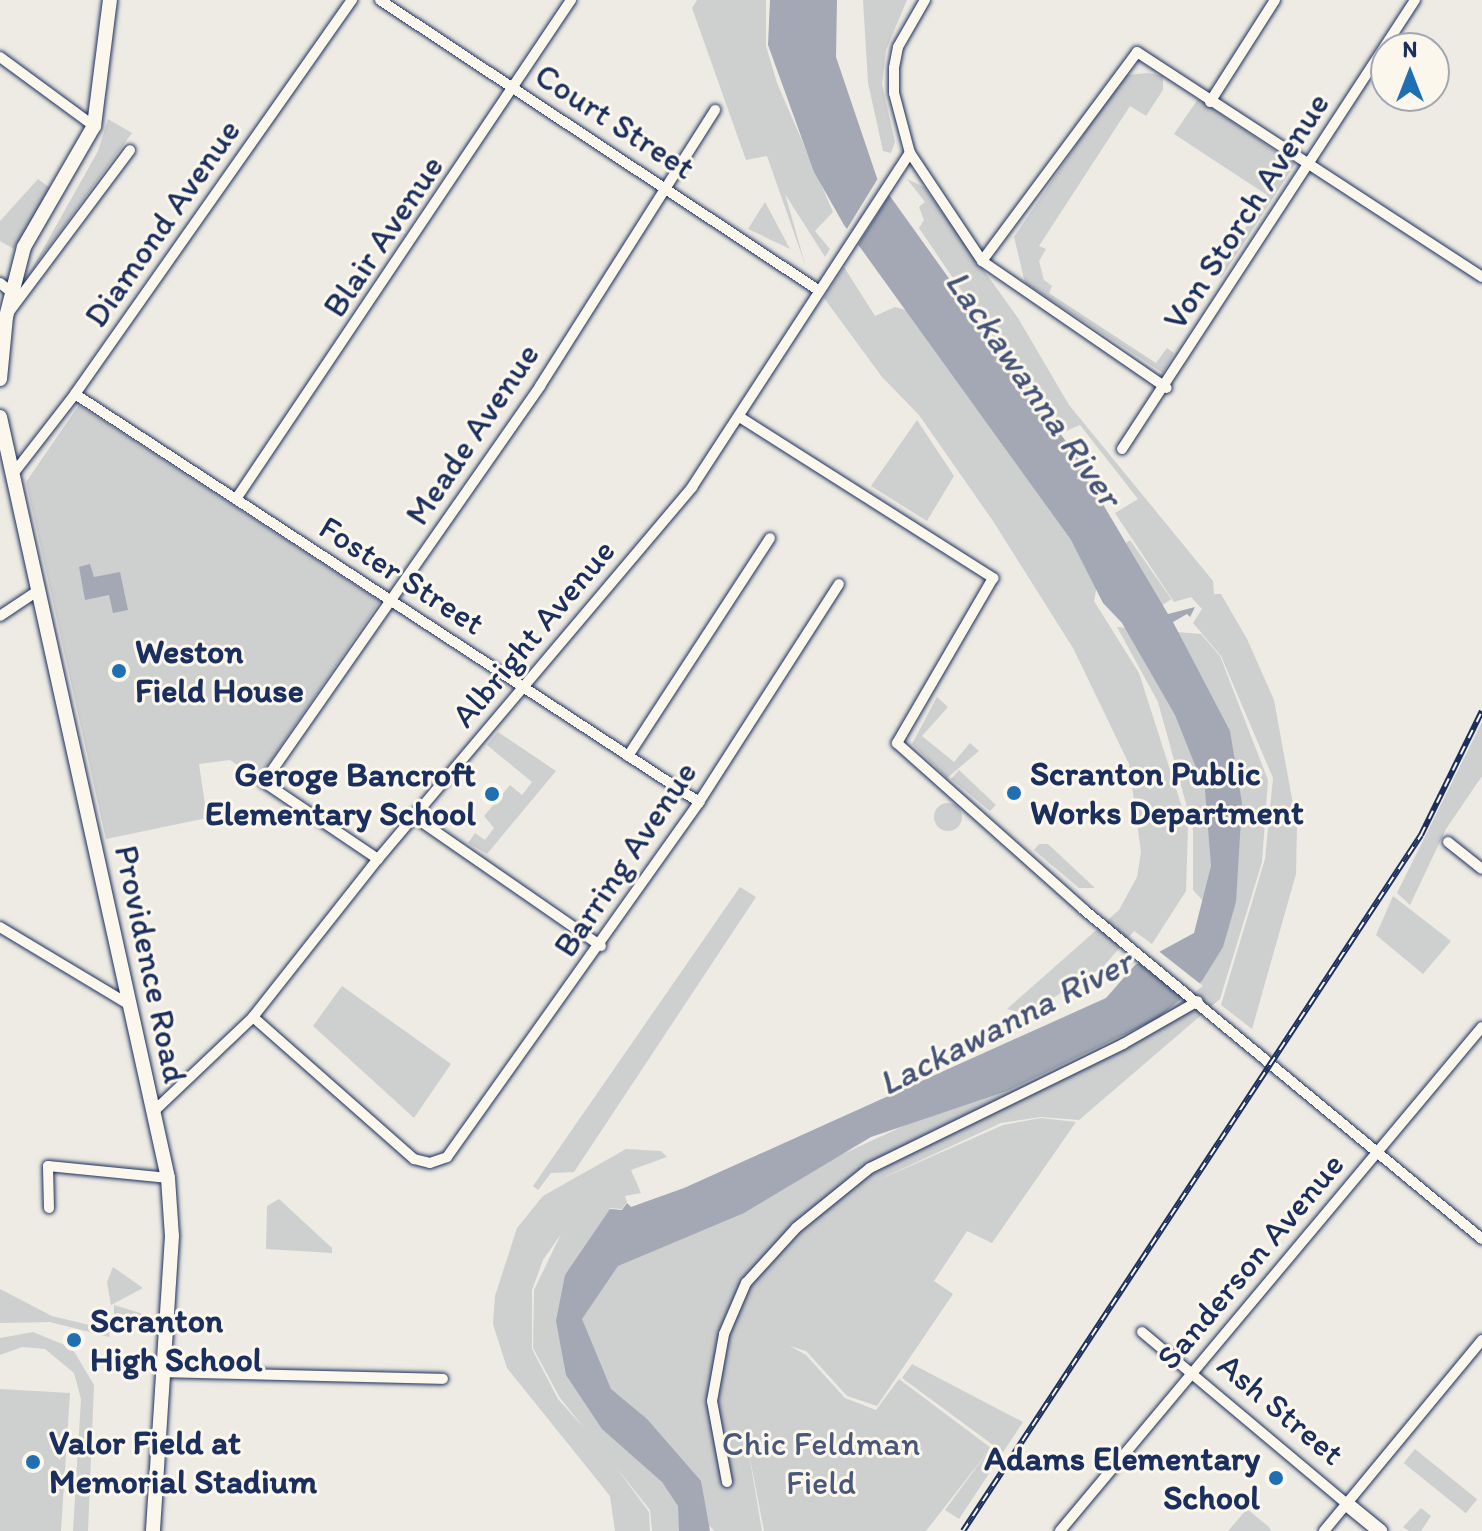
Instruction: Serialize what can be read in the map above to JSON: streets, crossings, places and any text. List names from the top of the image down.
{
  "streets": {
    "main road": ["Providence Road", "Ash Street"],
    "street": [
      "Court Street",
      "Von Storch Avenue",
      "Diamond Avenue",
      "Blair Avenue",
      "Meade Avenue",
      "Foster Street",
      "Albright Avenue",
      "Barring Avenue",
      "Sanderson Avenue"
    ]
  },
  "crossings": [
    ["Court Street", "Blair Avenue"],
    ["Court Street", "Meade Avenue"],
    ["Court Street", "Albright Avenue"],
    ["Diamond Avenue", "Foster Street"],
    ["Diamond Avenue", "Providence Road"],
    ["Blair Avenue", "Foster Street"],
    ["Meade Avenue", "Foster Street"],
    ["Meade Avenue", "Albright Avenue"],
    ["Foster Street", "Albright Avenue"],
    ["Foster Street", "Barring Avenue"],
    ["Albright Avenue", "Barring Avenue"],
    ["Albright Avenue", "Providence Road"],
    ["Sanderson Avenue", "Ash Street"]
  ],
  "water": ["Lackawanna River"],
  "parks": ["Chic Feldman Field"],
  "places": [
    "Weston Field House",
    "Scranton Public Works Department",
    "Geroge Bancroft Elementary School",
    "Scranton High School",
    "Valor Field at Memorial Stadium",
    "Adams Elementary School"
  ],
  "north": "top"
}
